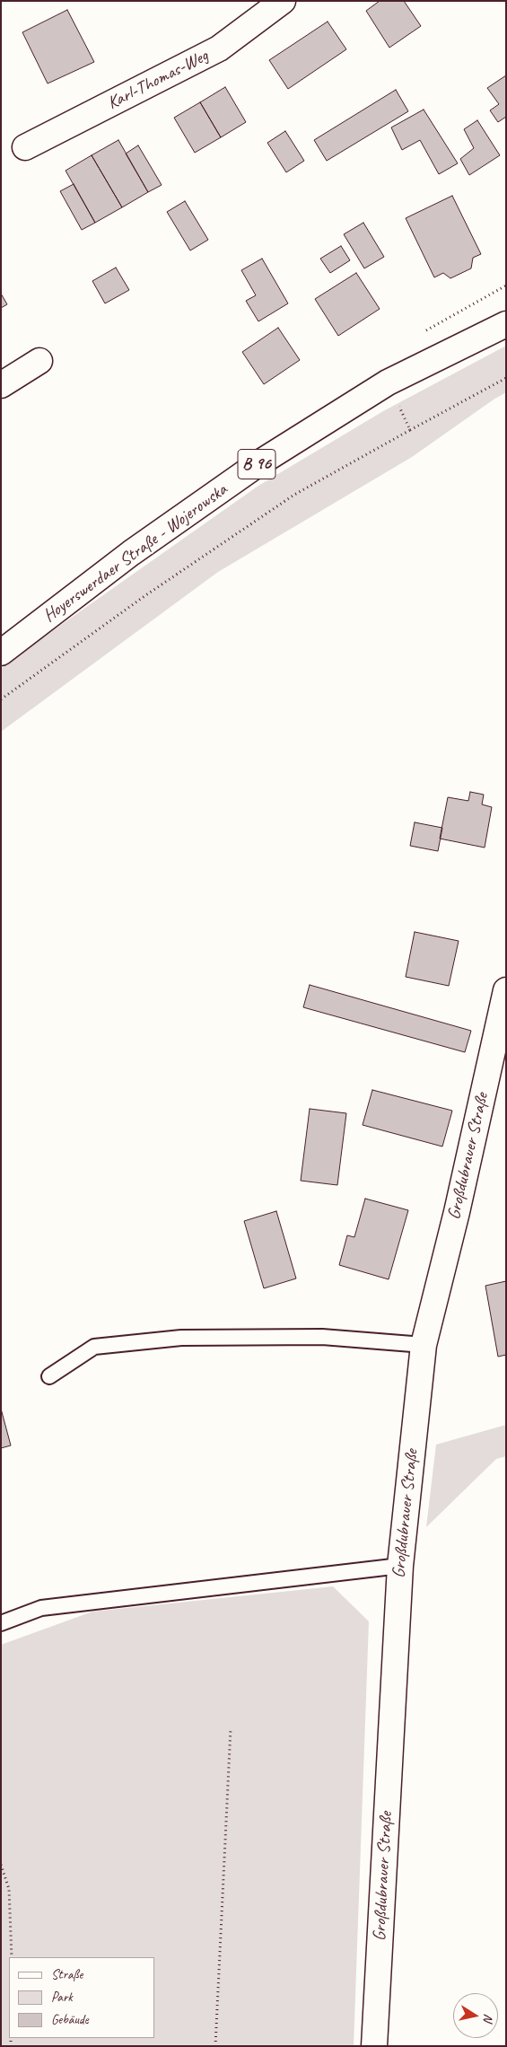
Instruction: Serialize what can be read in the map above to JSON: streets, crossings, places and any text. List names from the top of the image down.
{
  "streets": {
    "main road": [
      "Karl-Thomas-Weg",
      "B 96",
      "Hoyerswerdaer Straße - Wojerowska",
      "Großdubrauer Straße"
    ]
  },
  "legend": ["Straße", "Park", "Gebäude"],
  "north": "right"
}
